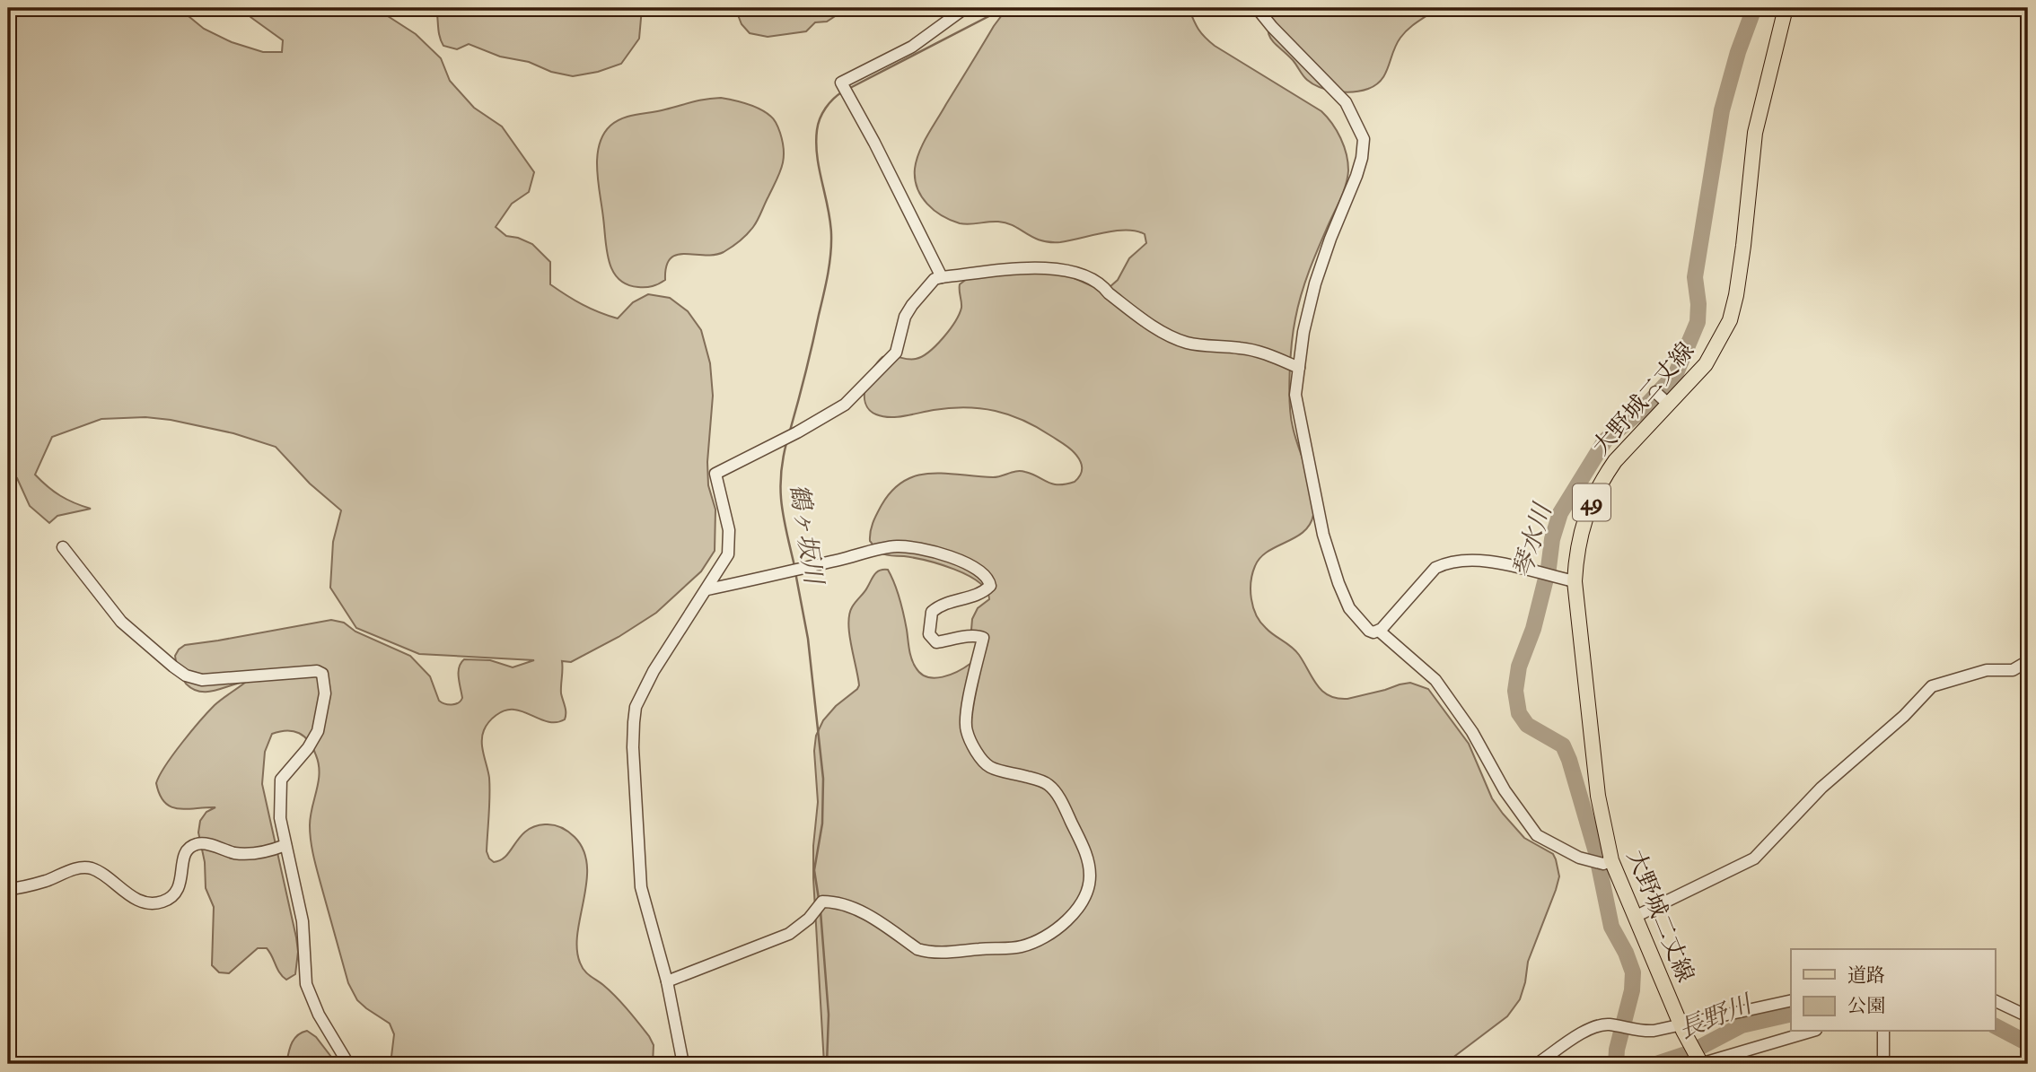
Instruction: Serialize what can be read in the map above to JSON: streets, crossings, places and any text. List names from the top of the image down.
{
  "streets": {
    "main road": ["大野城二丈線", "49"]
  },
  "crossings": [
    ["大野城二丈線", "49"]
  ],
  "water": ["鶴ヶ坂川", "琴水川", "長野川"],
  "legend": ["道路", "公園"]
}
